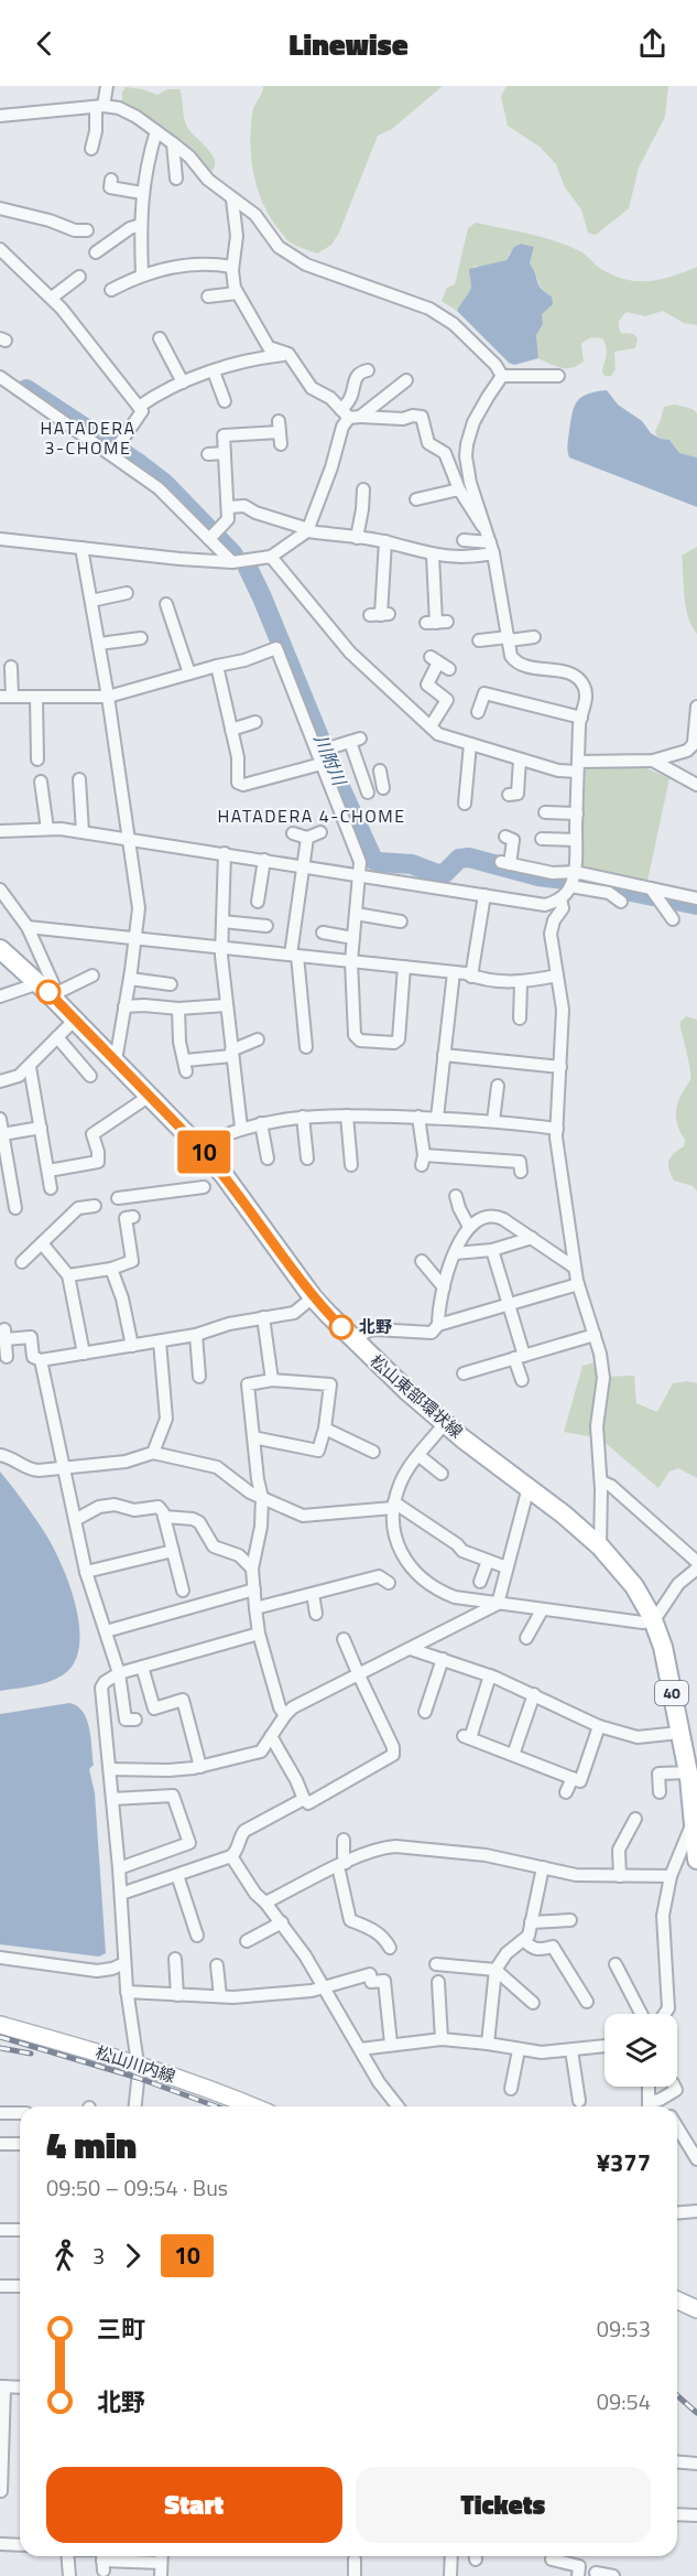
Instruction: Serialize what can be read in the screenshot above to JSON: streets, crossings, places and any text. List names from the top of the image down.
{
  "streets": {
    "main road": ["松山東部環状線", "40", "松山川内線"]
  },
  "districts": ["HATADERA 3-CHOME", "HATADERA 4-CHOME"],
  "water": ["川附川"],
  "places": ["北野"],
  "lines": ["bus line 10"],
  "page": {
    "header": "Linewise",
    "on_map": "10",
    "heading": ["4 min", "09:50 – 09:54 · Bus", "¥377"],
    "legs": ["3", "10"],
    "list": [
      {
        "name": "三町",
        "value": "09:53"
      },
      {
        "name": "北野",
        "value": "09:54"
      }
    ],
    "buttons": ["Start", "Tickets"]
  }
}
